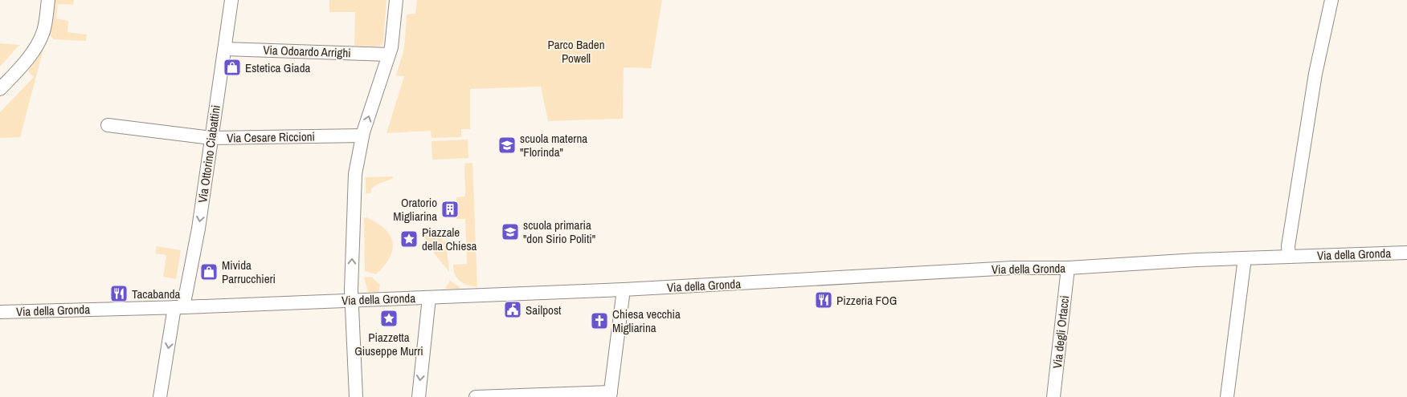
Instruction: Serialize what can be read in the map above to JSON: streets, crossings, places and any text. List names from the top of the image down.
{
  "streets": {
    "street": [
      "Via Odoardo Arrighi",
      "Via Cesare Riccioni",
      "Via Ottorino Ciabattini",
      "Via della Gronda",
      "Via degli Ortacci"
    ]
  },
  "crossings": [
    ["Via Odoardo Arrighi", "Via Ottorino Ciabattini"],
    ["Via Cesare Riccioni", "Via Ottorino Ciabattini"],
    ["Via Ottorino Ciabattini", "Via della Gronda"],
    ["Via della Gronda", "Via degli Ortacci"]
  ],
  "one_way": ["Via Ottorino Ciabattini"],
  "parks": ["Parco Baden Powell"],
  "places": {
    "shop": ["Estetica Giada", "Mivida Parrucchieri"],
    "school or university": ["scuola materna \"Florinda\"", "scuola primaria \"don Sirio Politi\""],
    "building": ["Oratorio Migliarina"],
    "place": ["Piazzale della Chiesa", "Piazzetta Giuseppe Murri"],
    "restaurant": ["Tacabanda", "Pizzeria FOG"],
    "public building": ["Sailpost"],
    "church": ["Chiesa vecchia Migliarina"]
  }
}
